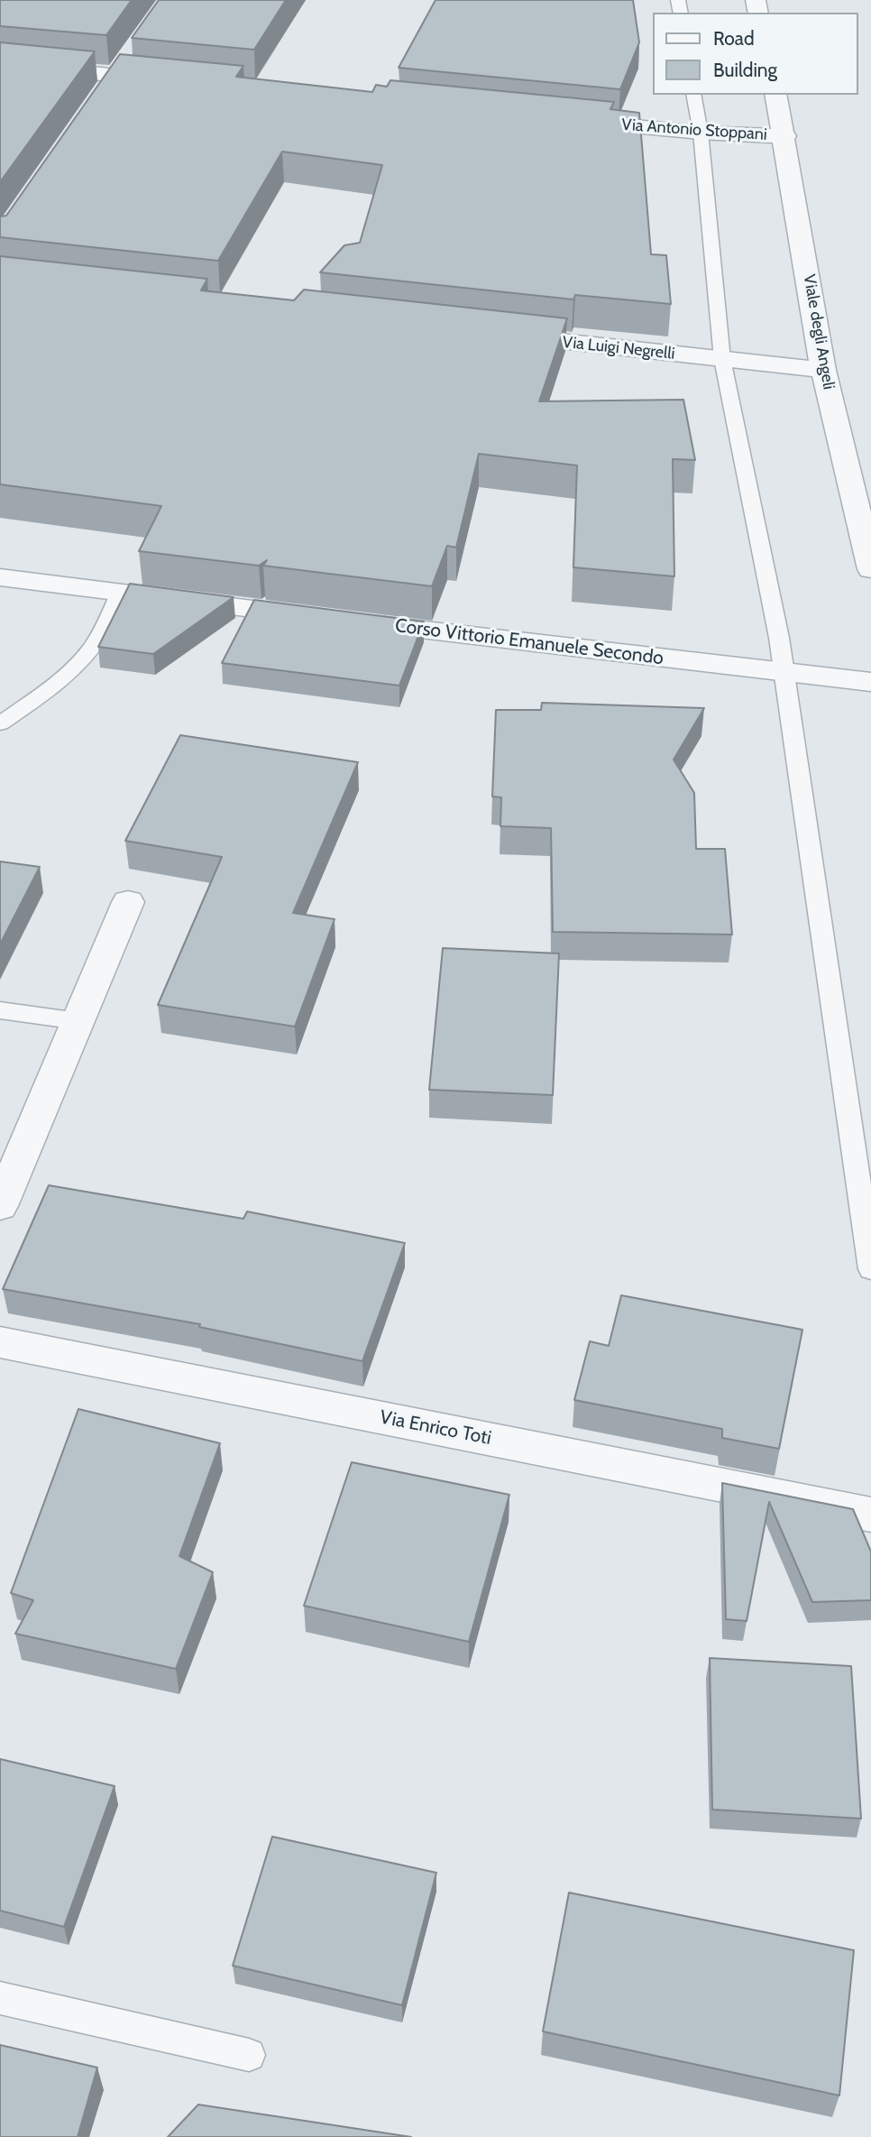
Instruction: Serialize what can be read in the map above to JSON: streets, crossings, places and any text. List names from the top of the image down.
{
  "streets": {
    "street": [
      "Via Antonio Stoppani",
      "Viale degli Angeli",
      "Via Luigi Negrelli",
      "Corso Vittorio Emanuele Secondo",
      "Via Enrico Toti"
    ]
  },
  "crossings": [
    ["Via Antonio Stoppani", "Viale degli Angeli"],
    ["Viale degli Angeli", "Via Luigi Negrelli"]
  ],
  "legend": ["Road", "Building"]
}
